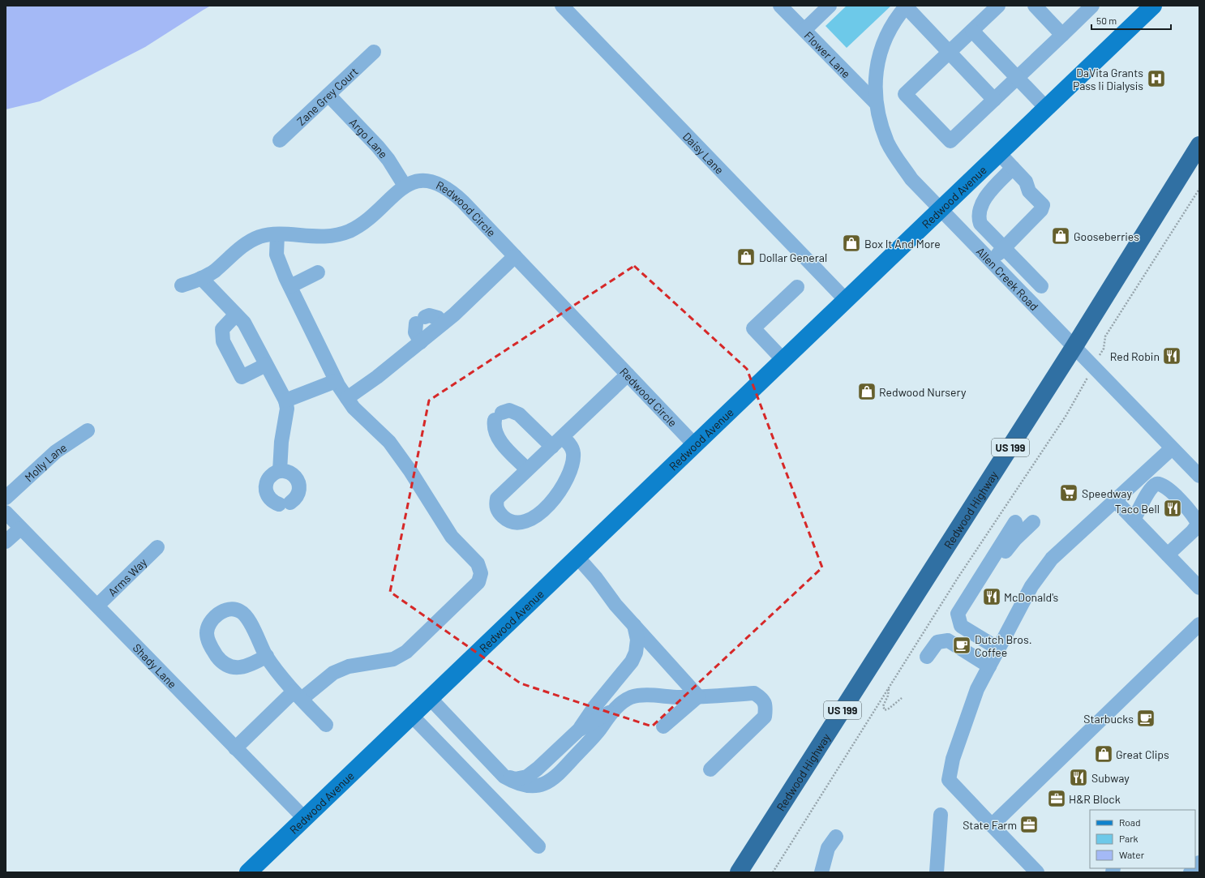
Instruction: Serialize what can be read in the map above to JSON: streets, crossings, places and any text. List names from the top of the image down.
{
  "streets": {
    "highway": ["US 199", "Redwood Highway"],
    "main road": ["Redwood Avenue"],
    "street": [
      "Flower Lane",
      "Zane Grey Court",
      "Argo Lane",
      "Daisy Lane",
      "Redwood Circle",
      "Allen Creek Road",
      "Molly Lane",
      "Arms Way",
      "Shady Lane"
    ]
  },
  "crossings": [
    ["Flower Lane", "Allen Creek Road"],
    ["Zane Grey Court", "Argo Lane"],
    ["Argo Lane", "Redwood Circle"],
    ["Daisy Lane", "Redwood Avenue"],
    ["Redwood Avenue", "Redwood Circle"],
    ["Redwood Avenue", "Allen Creek Road"],
    ["Redwood Avenue", "Shady Lane"],
    ["Allen Creek Road", "Redwood Highway"],
    ["Arms Way", "Shady Lane"]
  ],
  "places": {
    "hospital": ["DaVita Grants Pass Ii Dialysis"],
    "shop": [
      "Gooseberries",
      "Box It And More",
      "Dollar General",
      "Redwood Nursery",
      "Great Clips"
    ],
    "restaurant": [
      "Red Robin",
      "Taco Bell",
      "McDonald's",
      "Subway"
    ],
    "supermarket": ["Speedway"],
    "cafe": ["Dutch Bros. Coffee", "Starbucks"],
    "office": ["H&R Block", "State Farm"]
  },
  "legend": ["Road", "Park", "Water"],
  "scale_bar": "50 m"
}
